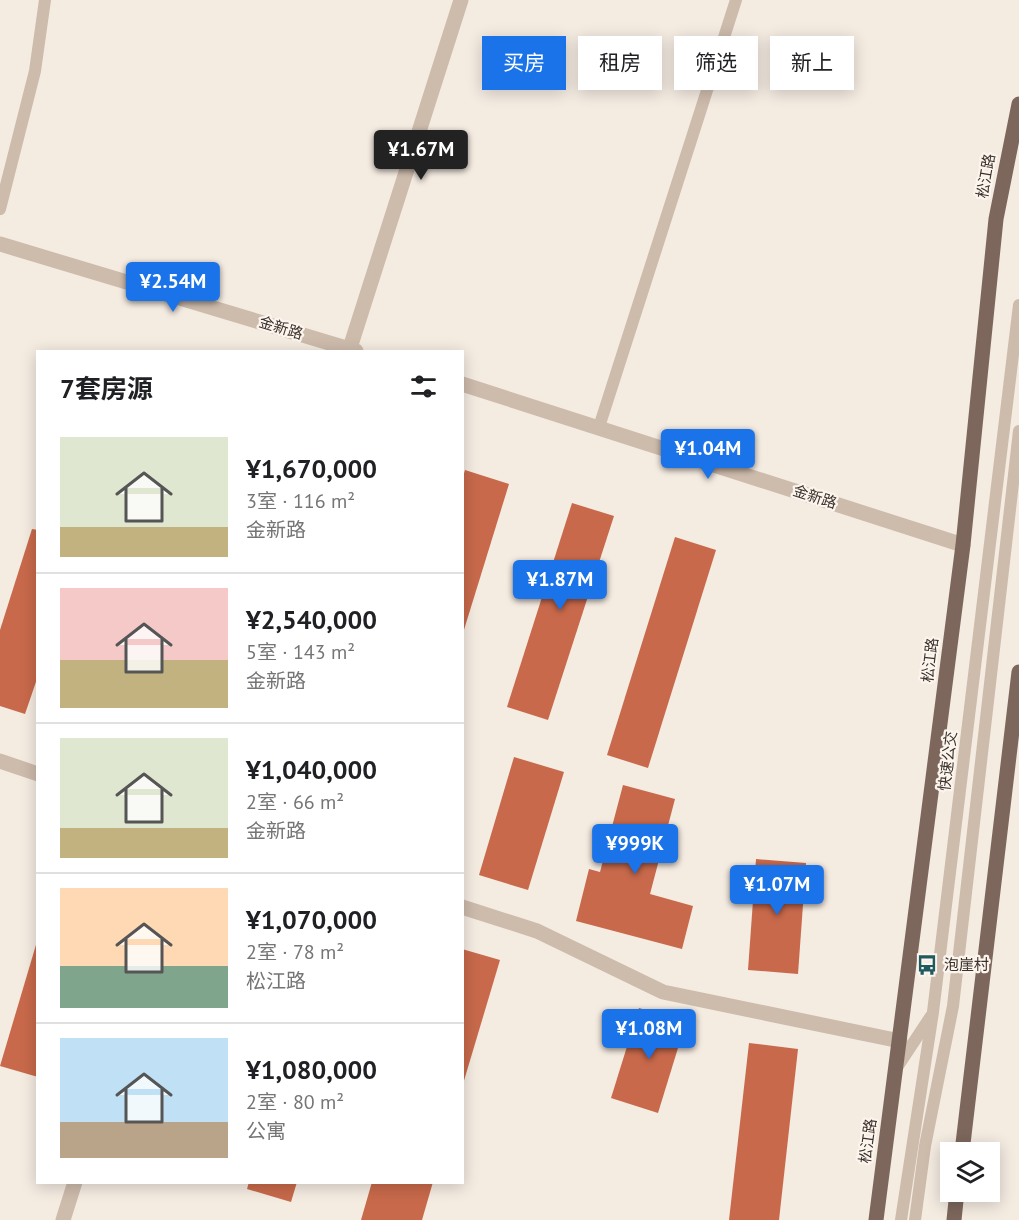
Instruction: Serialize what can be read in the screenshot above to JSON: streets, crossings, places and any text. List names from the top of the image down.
{
  "streets": {
    "main road": ["松江路"],
    "street": ["金新路"],
    "lane": ["快速公交"]
  },
  "crossings": [
    ["松江路", "金新路"]
  ],
  "places": {
    "bus stop": ["泡崖村"]
  },
  "page": {
    "chip": [
      "买房",
      "租房",
      "筛选",
      "新上"
    ],
    "price": [
      "¥1.67M",
      "¥2.54M",
      "¥1.04M",
      "¥1.87M",
      "¥999K",
      "¥1.07M",
      "¥1.08M"
    ],
    "heading": "7套房源",
    "list": [
      {
        "name": "¥1,670,000",
        "note": "3室 · 116 m² · 金新路"
      },
      {
        "name": "¥2,540,000",
        "note": "5室 · 143 m² · 金新路"
      },
      {
        "name": "¥1,040,000",
        "note": "2室 · 66 m² · 金新路"
      },
      {
        "name": "¥1,070,000",
        "note": "2室 · 78 m² · 松江路"
      },
      {
        "name": "¥1,080,000",
        "note": "2室 · 80 m² · 公寓"
      }
    ]
  }
}
